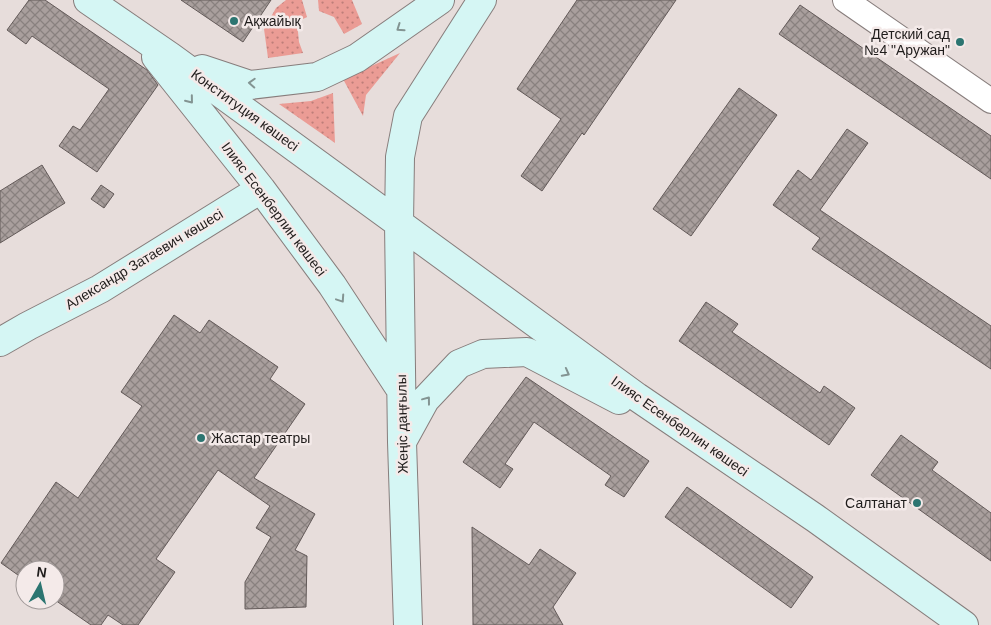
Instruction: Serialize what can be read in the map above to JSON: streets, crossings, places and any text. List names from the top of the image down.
{
  "streets": {
    "main road": [
      "Конституция көшесі",
      "Ілияс Есенберлин көшесі",
      "Александр Затаевич көшесі",
      "Жеңіс даңғылы"
    ]
  },
  "crossings": [
    ["Конституция көшесі", "Ілияс Есенберлин көшесі"],
    ["Конституция көшесі", "Жеңіс даңғылы"],
    ["Ілияс Есенберлин көшесі", "Александр Затаевич көшесі"],
    ["Ілияс Есенберлин көшесі", "Жеңіс даңғылы"]
  ],
  "places": [
    "Ақжайық",
    "Детский сад №4 \"Аружан\"",
    "Жастар театры",
    "Салтанат"
  ],
  "north": "top"
}
